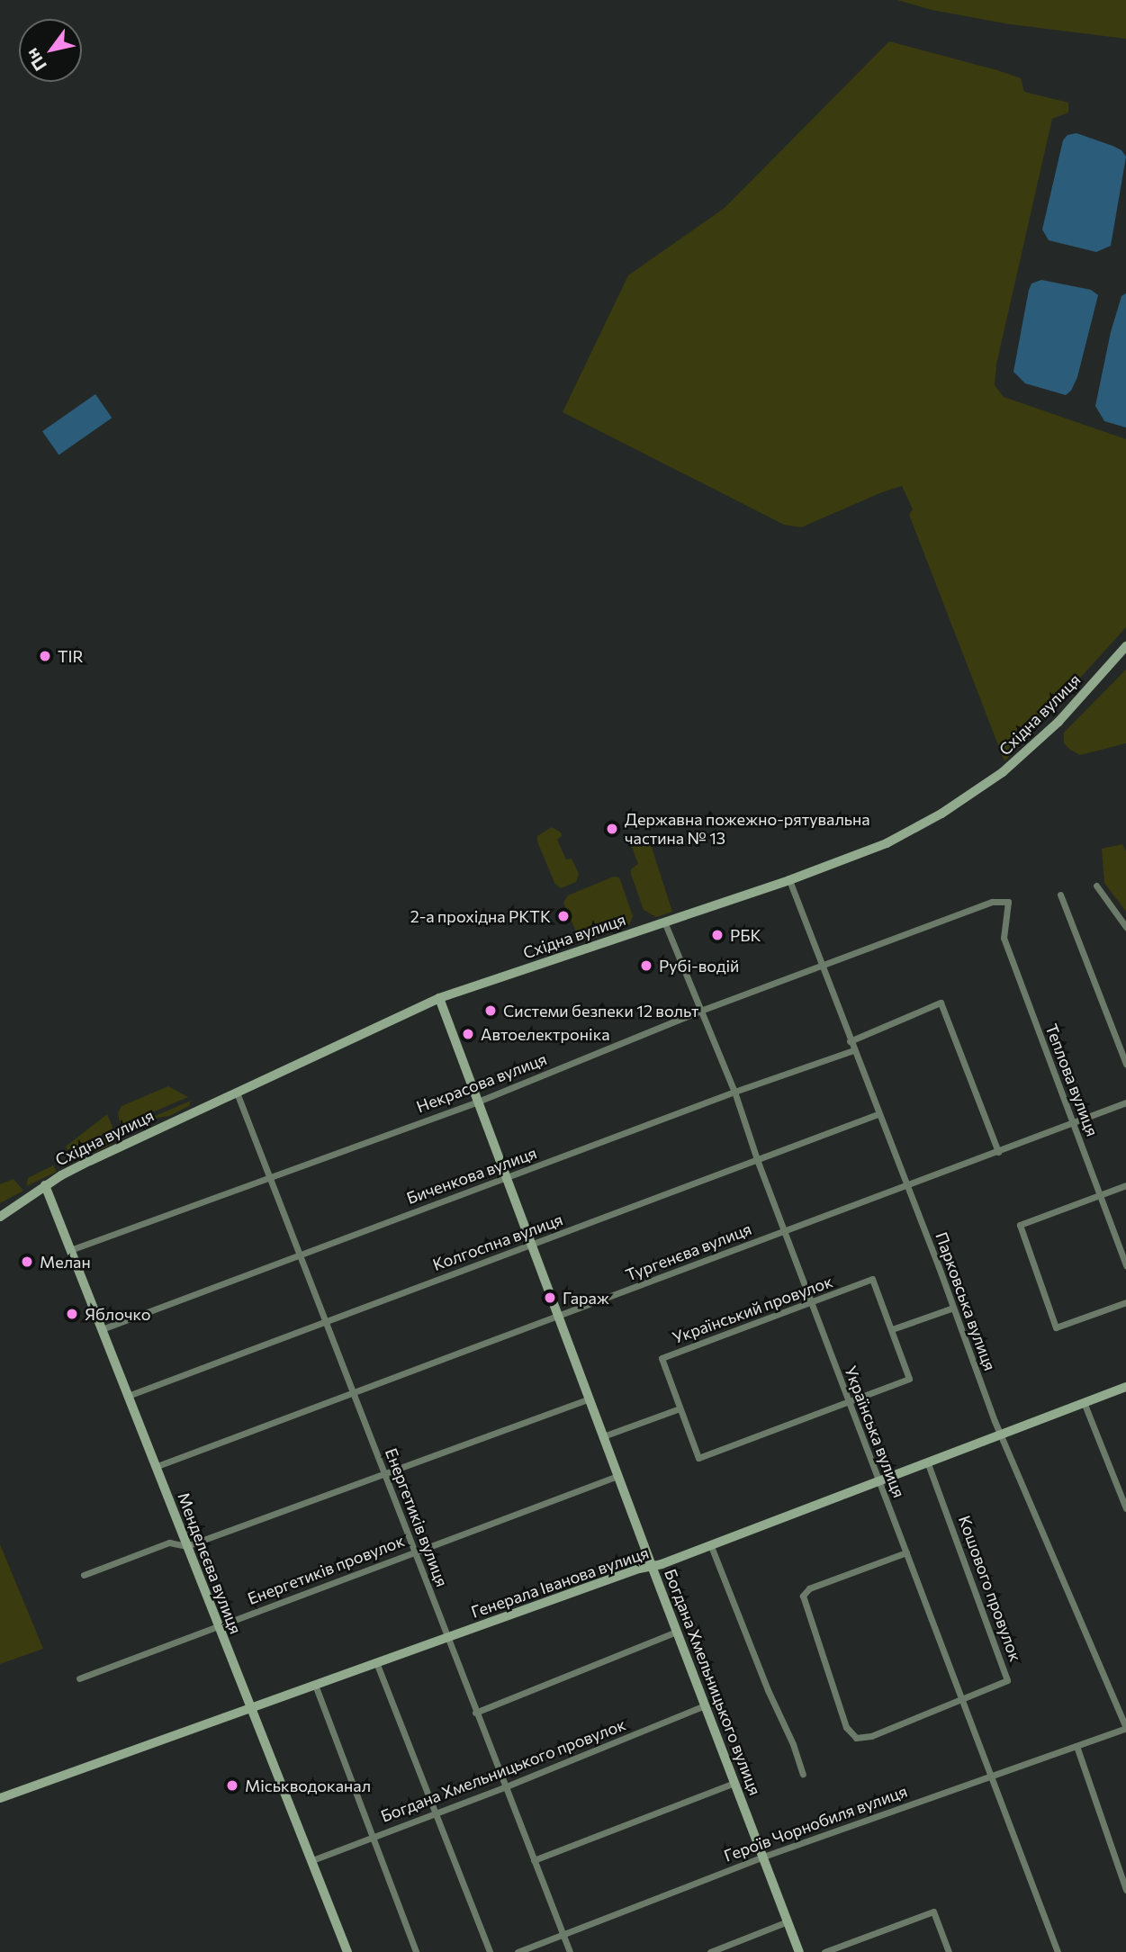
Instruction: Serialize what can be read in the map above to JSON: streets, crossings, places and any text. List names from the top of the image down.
{
  "streets": {
    "street": [
      "Східна вулиця",
      "Теплова вулиця",
      "Некрасова вулиця",
      "Биченкова вулиця",
      "Колгоспна вулиця",
      "Тургенєва вулиця",
      "Парковська вулиця",
      "Український провулок",
      "Українська вулиця",
      "Енергетиків вулиця",
      "Менделєєва вулиця",
      "Енергетиків провулок",
      "Генерала Іванова вулиця",
      "Кошового провулок",
      "Богдана Хмельницького вулиця",
      "Богдана Хмельницького провулок",
      "Героїв Чорнобиля вулиця"
    ]
  },
  "crossings": [
    ["Східна вулиця", "Парковська вулиця"],
    ["Східна вулиця", "Українська вулиця"],
    ["Східна вулиця", "Енергетиків вулиця"],
    ["Східна вулиця", "Менделєєва вулиця"],
    ["Східна вулиця", "Богдана Хмельницького вулиця"],
    ["Теплова вулиця", "Некрасова вулиця"],
    ["Теплова вулиця", "Тургенєва вулиця"],
    ["Некрасова вулиця", "Парковська вулиця"],
    ["Некрасова вулиця", "Українська вулиця"],
    ["Некрасова вулиця", "Енергетиків вулиця"],
    ["Некрасова вулиця", "Менделєєва вулиця"],
    ["Некрасова вулиця", "Богдана Хмельницького вулиця"],
    ["Биченкова вулиця", "Парковська вулиця"],
    ["Биченкова вулиця", "Українська вулиця"],
    ["Биченкова вулиця", "Енергетиків вулиця"],
    ["Биченкова вулиця", "Менделєєва вулиця"],
    ["Биченкова вулиця", "Богдана Хмельницького вулиця"],
    ["Колгоспна вулиця", "Парковська вулиця"],
    ["Колгоспна вулиця", "Українська вулиця"],
    ["Колгоспна вулиця", "Енергетиків вулиця"],
    ["Колгоспна вулиця", "Менделєєва вулиця"],
    ["Колгоспна вулиця", "Богдана Хмельницького вулиця"],
    ["Тургенєва вулиця", "Парковська вулиця"],
    ["Тургенєва вулиця", "Українська вулиця"],
    ["Тургенєва вулиця", "Енергетиків вулиця"],
    ["Тургенєва вулиця", "Менделєєва вулиця"],
    ["Тургенєва вулиця", "Богдана Хмельницького вулиця"],
    ["Парковська вулиця", "Генерала Іванова вулиця"],
    ["Парковська вулиця", "Героїв Чорнобиля вулиця"],
    ["Український провулок", "Українська вулиця"],
    ["Українська вулиця", "Генерала Іванова вулиця"],
    ["Українська вулиця", "Кошового провулок"],
    ["Українська вулиця", "Героїв Чорнобиля вулиця"],
    ["Енергетиків вулиця", "Енергетиків провулок"],
    ["Енергетиків вулиця", "Генерала Іванова вулиця"],
    ["Енергетиків вулиця", "Богдана Хмельницького провулок"],
    ["Енергетиків вулиця", "Героїв Чорнобиля вулиця"],
    ["Менделєєва вулиця", "Енергетиків провулок"],
    ["Менделєєва вулиця", "Генерала Іванова вулиця"],
    ["Менделєєва вулиця", "Богдана Хмельницького провулок"],
    ["Енергетиків провулок", "Богдана Хмельницького вулиця"],
    ["Генерала Іванова вулиця", "Кошового провулок"],
    ["Генерала Іванова вулиця", "Богдана Хмельницького вулиця"],
    ["Богдана Хмельницького вулиця", "Богдана Хмельницького провулок"],
    ["Богдана Хмельницького вулиця", "Героїв Чорнобиля вулиця"]
  ],
  "places": [
    "TIR",
    "Державна пожежно-рятувальна частина № 13",
    "2-а прохідна РКТК",
    "РБК",
    "Рубі-водій",
    "Системи безпеки 12 вольт",
    "Автоелектроніка",
    "Мелан",
    "Гараж",
    "Яблочко",
    "Міськводоканал"
  ],
  "north": "bottom left"
}
